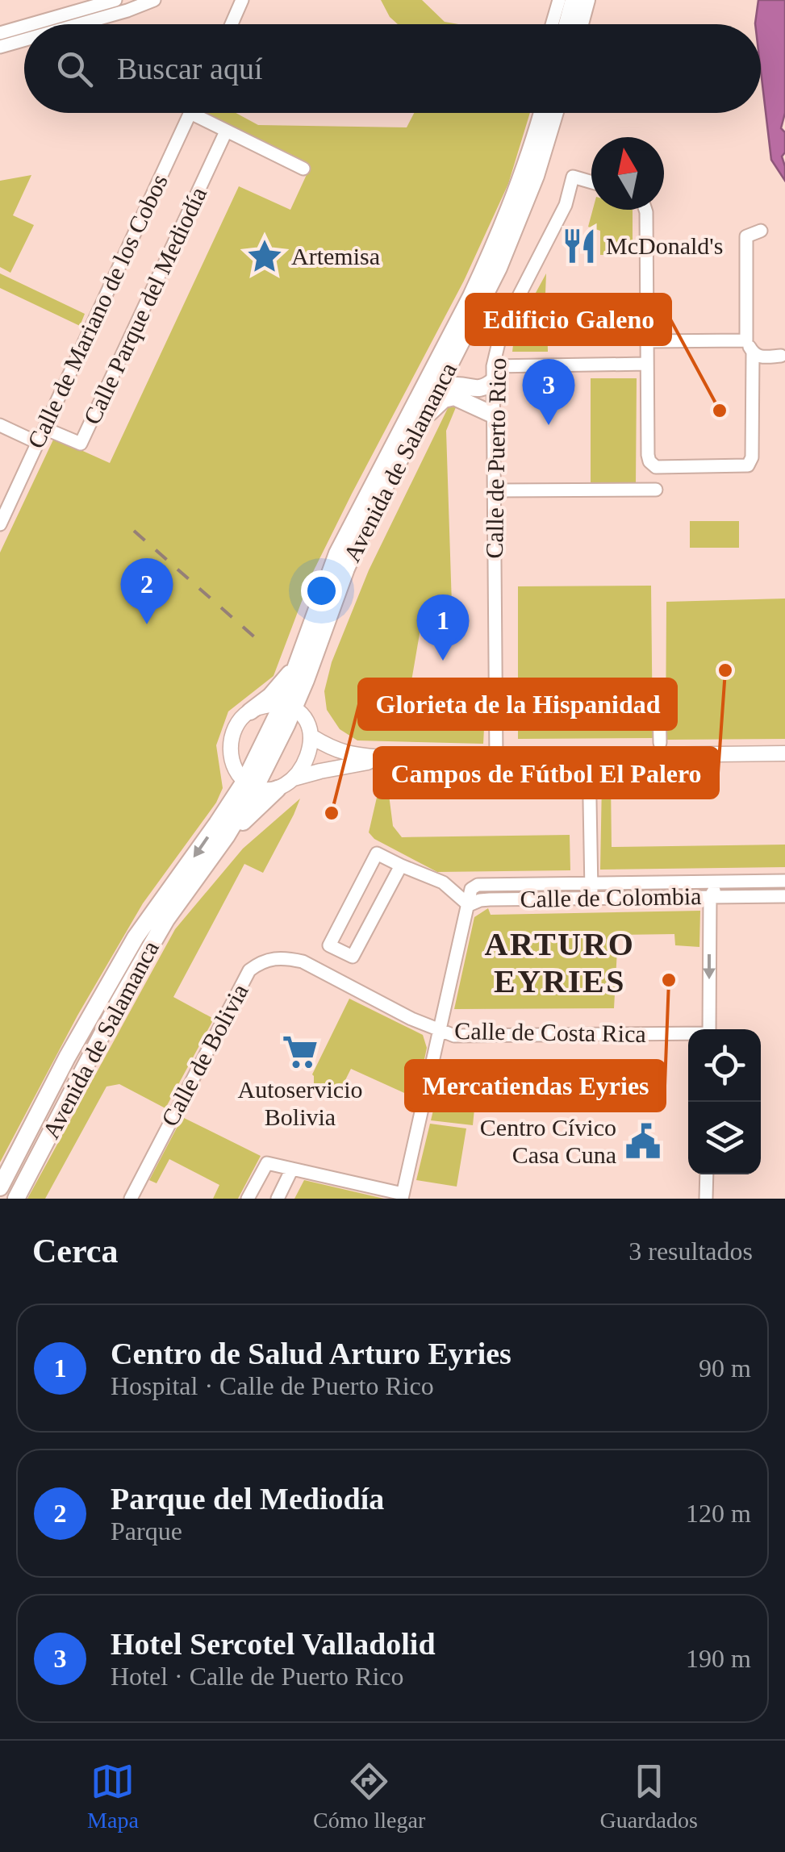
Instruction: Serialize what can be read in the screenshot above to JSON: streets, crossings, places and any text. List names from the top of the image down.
{
  "streets": {
    "highway": ["Avenida de Salamanca"],
    "street": [
      "Calle Parque del Mediodía",
      "Calle de Mariano de los Cobos",
      "Calle de Puerto Rico",
      "Calle de Colombia",
      "Calle de Costa Rica",
      "Calle de Bolivia"
    ]
  },
  "crossings": [
    ["Calle Parque del Mediodía", "Calle de Mariano de los Cobos"],
    ["Calle de Costa Rica", "Calle de Bolivia"]
  ],
  "districts": ["ARTURO EYRIES"],
  "places": {
    "restaurant": ["McDonald's"],
    "place": ["Artemisa"],
    "other": [
      "Edificio Galeno",
      "Campos de Fútbol El Palero",
      "Glorieta de la Hispanidad",
      "Mercatiendas Eyries"
    ],
    "supermarket": ["Autoservicio Bolivia"],
    "public building": ["Centro Cívico Casa Cuna"]
  },
  "north": "top",
  "page": {
    "search": "Buscar aquí",
    "pins": ["3", "2", "1"],
    "heading": ["Cerca", "3 resultados"],
    "list": [
      {
        "mark": "1",
        "name": "Centro de Salud Arturo Eyries",
        "note": "Hospital · Calle de Puerto Rico",
        "value": "90 m"
      },
      {
        "mark": "2",
        "name": "Parque del Mediodía",
        "note": "Parque",
        "value": "120 m"
      },
      {
        "mark": "3",
        "name": "Hotel Sercotel Valladolid",
        "note": "Hotel · Calle de Puerto Rico",
        "value": "190 m"
      }
    ],
    "nav": ["Mapa", "Cómo llegar", "Guardados"]
  }
}
